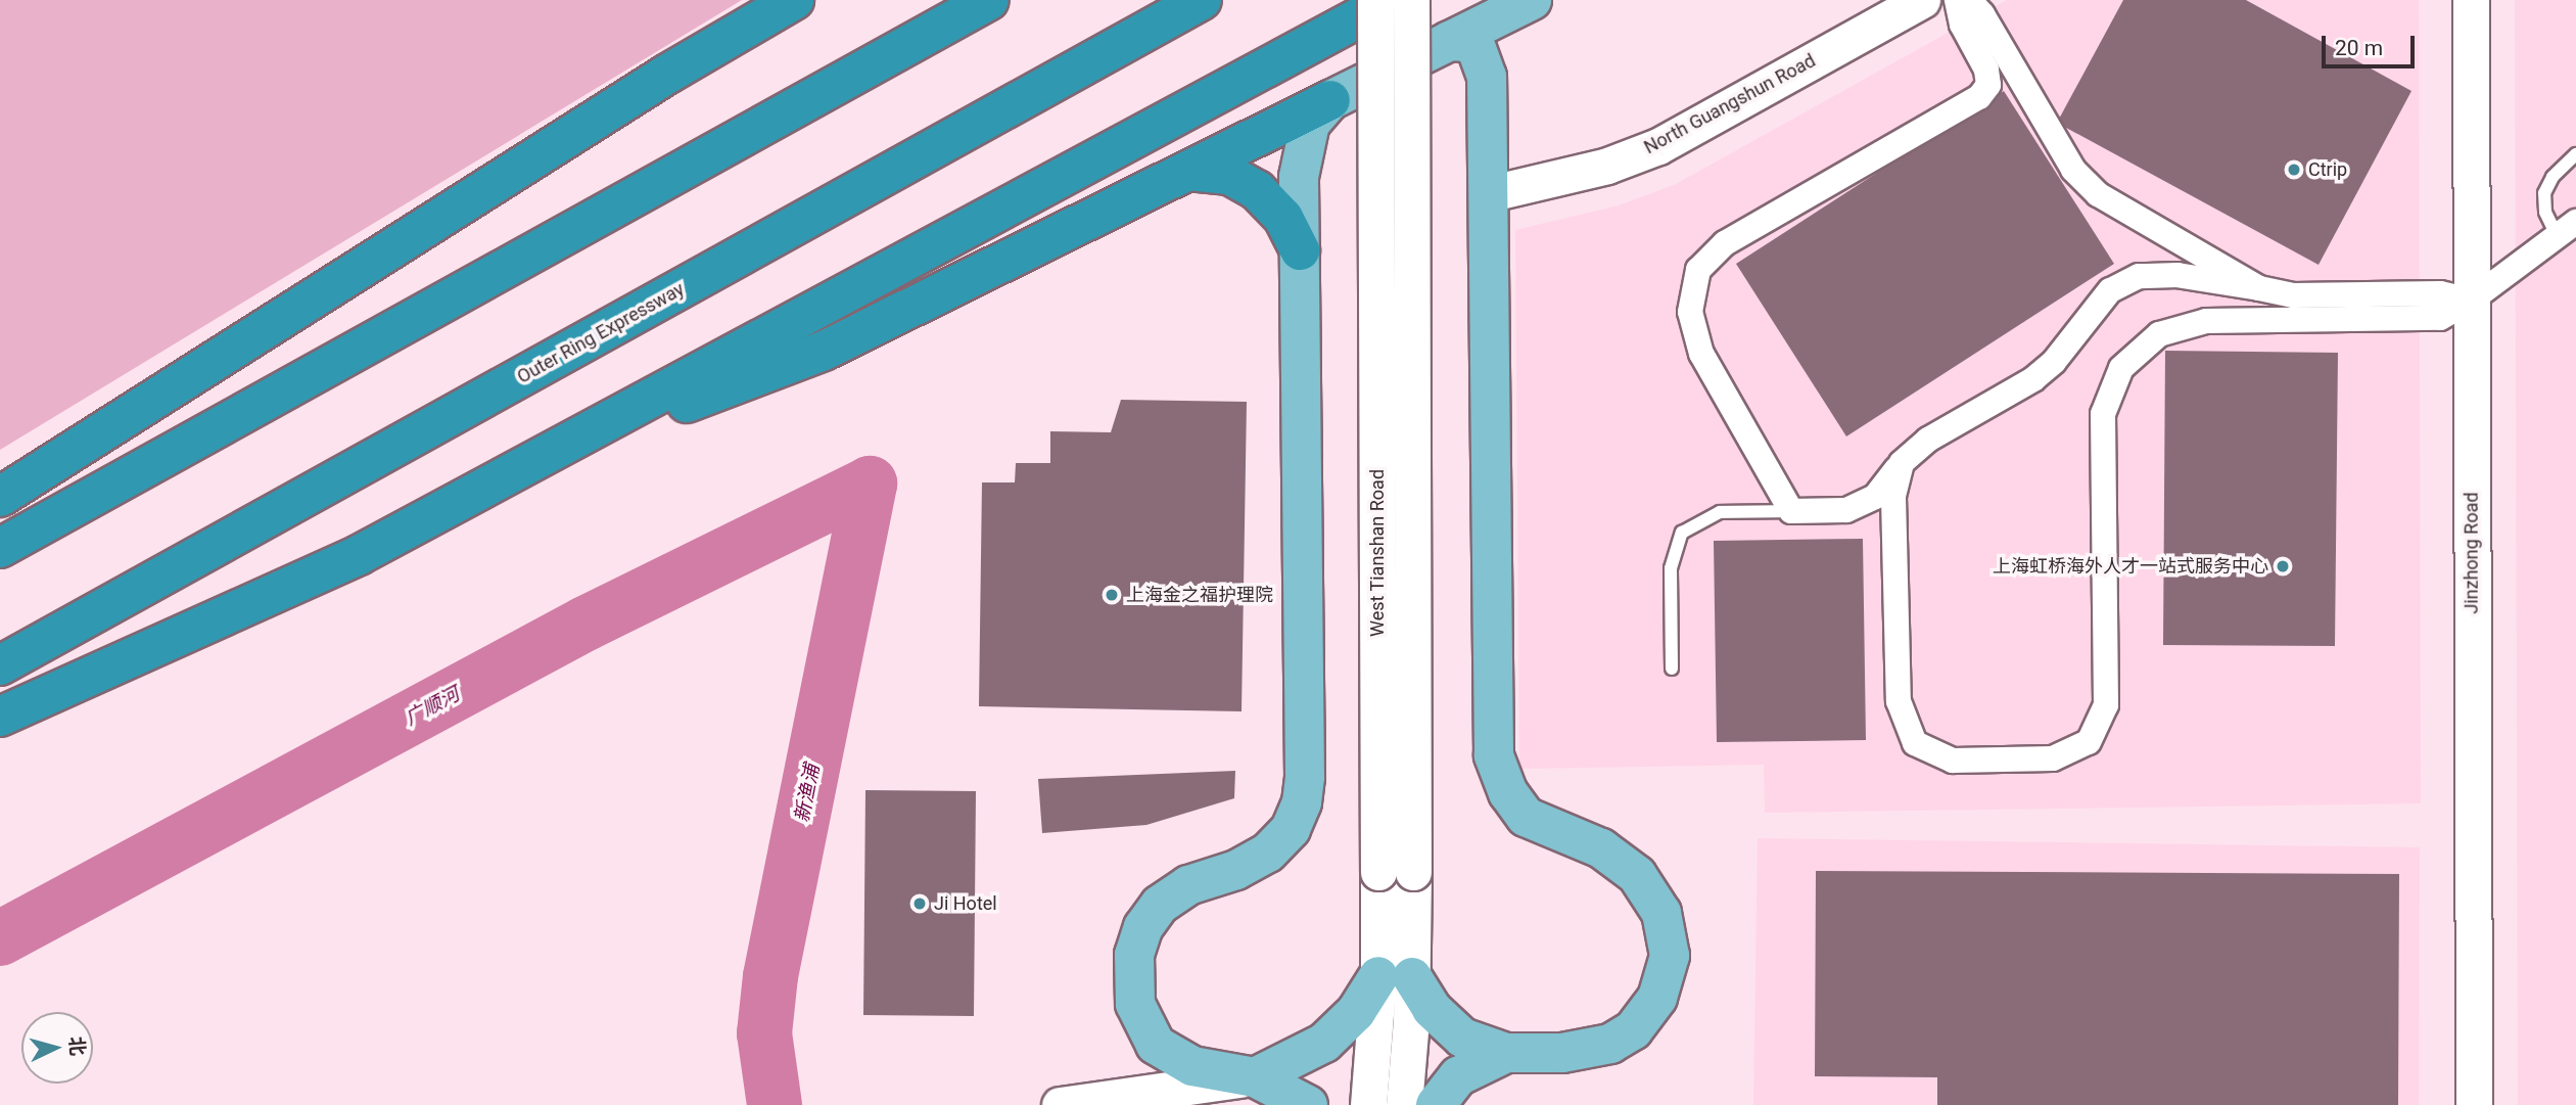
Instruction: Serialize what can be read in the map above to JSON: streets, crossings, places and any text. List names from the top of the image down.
{
  "streets": {
    "highway": ["Outer Ring Expressway"],
    "main road": ["North Guangshun Road", "West Tianshan Road", "Jinzhong Road"]
  },
  "water": ["广顺河", "新渔浦"],
  "places": [
    "Ctrip",
    "上海虹桥海外人才一站式服务中心",
    "上海金之福护理院",
    "Ji Hotel"
  ],
  "scale_bar": "20 m",
  "north": "right"
}
